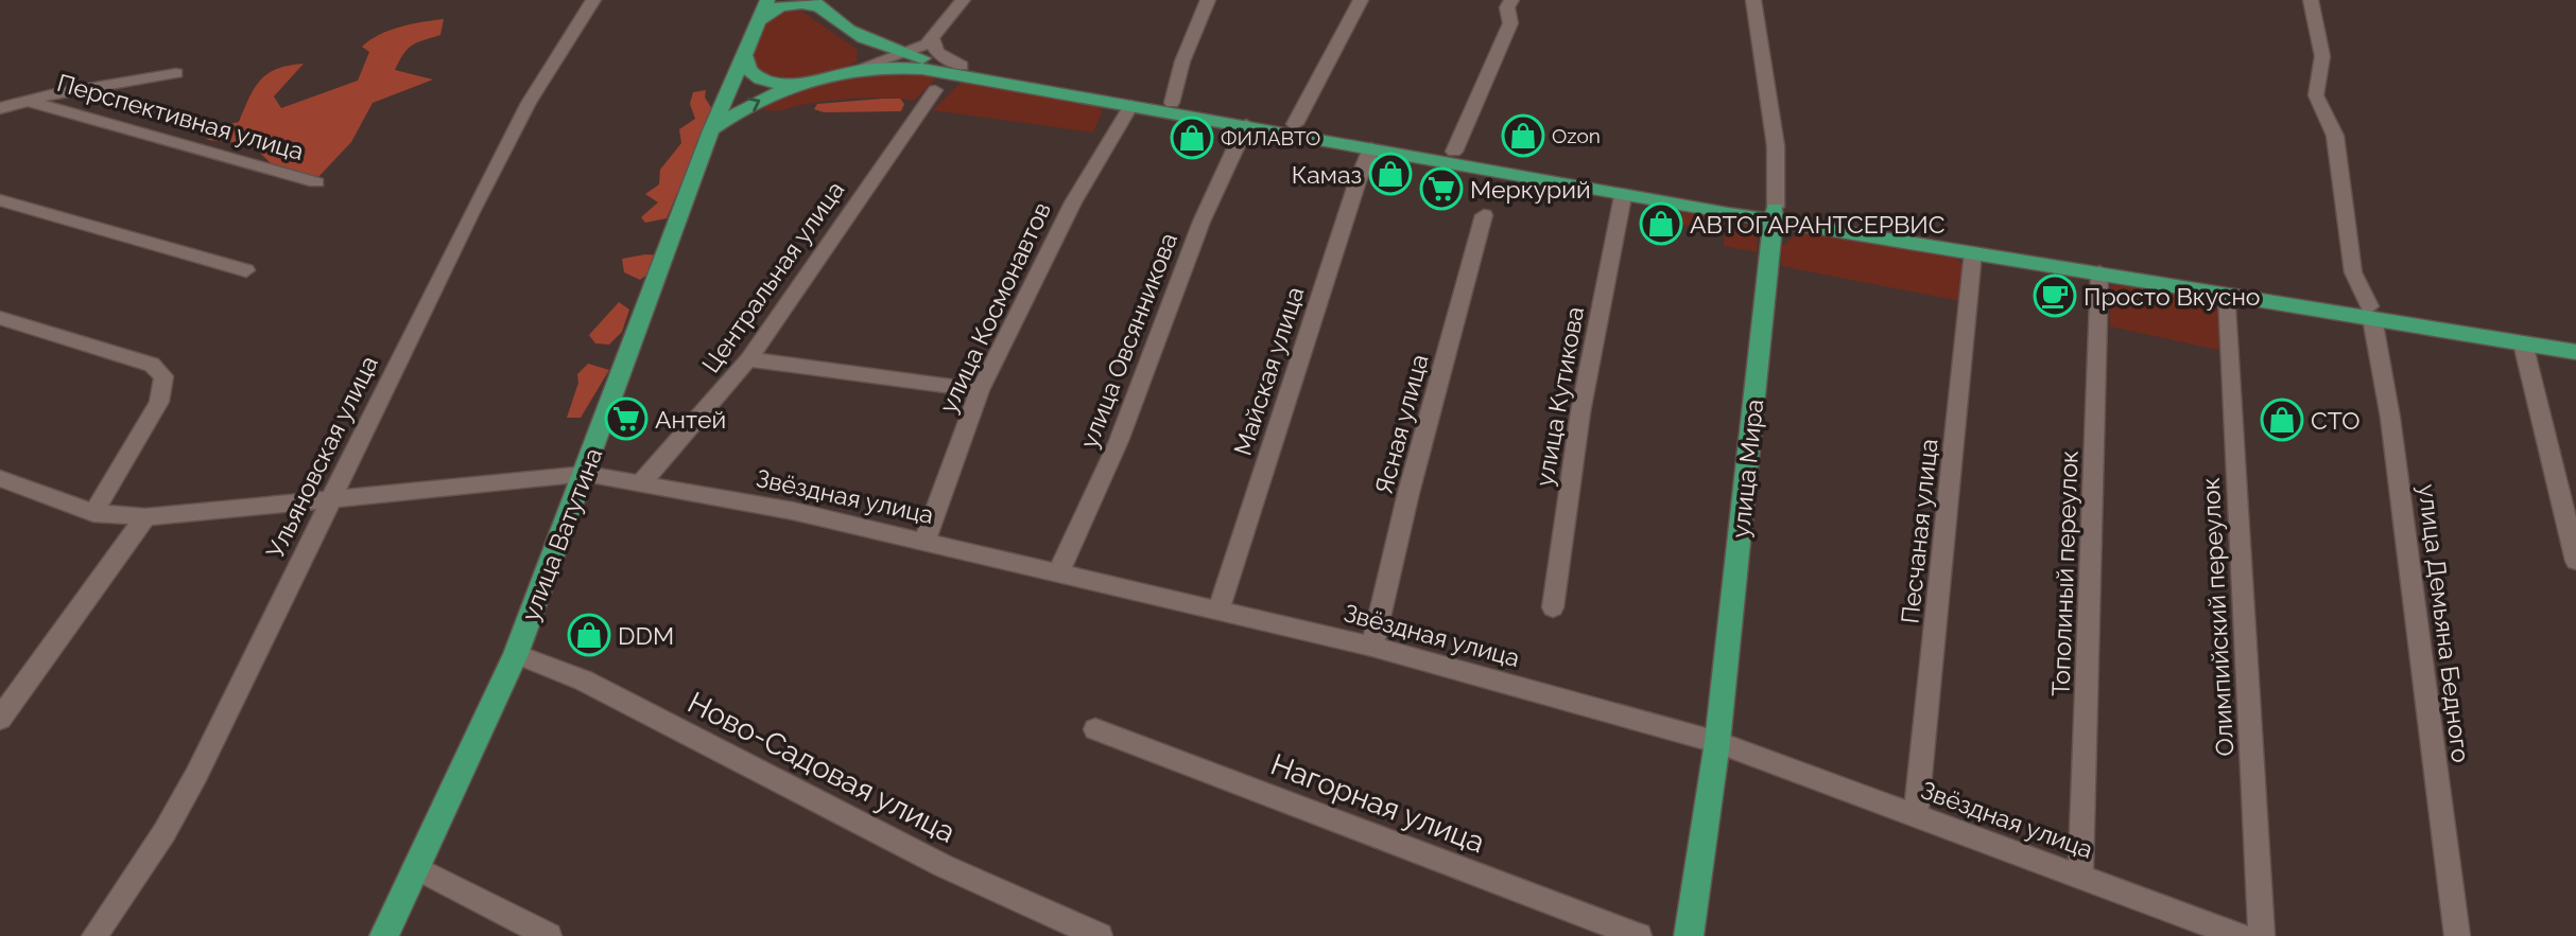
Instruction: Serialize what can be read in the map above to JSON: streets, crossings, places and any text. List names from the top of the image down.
{
  "streets": {
    "main road": ["улица Мира", "улица Ватутина"],
    "street": [
      "Перспективная улица",
      "Центральная улица",
      "улица Космонавтов",
      "улица Овсянникова",
      "Майская улица",
      "улица Кутикова",
      "Ясная улица",
      "Ульяновская улица",
      "Звёздная улица",
      "Песчаная улица",
      "Тополиный переулок",
      "Олимпийский переулок",
      "улица Демьяна Бедного",
      "Ново-Садовая улица",
      "Нагорная улица"
    ]
  },
  "crossings": [
    ["Центральная улица", "Звёздная улица"],
    ["улица Космонавтов", "Звёздная улица"],
    ["улица Овсянникова", "Звёздная улица"],
    ["Майская улица", "Звёздная улица"],
    ["Ясная улица", "Звёздная улица"],
    ["Ульяновская улица", "Звёздная улица"],
    ["улица Мира", "Звёздная улица"],
    ["Звёздная улица", "Песчаная улица"],
    ["Звёздная улица", "улица Ватутина"],
    ["Звёздная улица", "Тополиный переулок"],
    ["улица Ватутина", "Ново-Садовая улица"]
  ],
  "places": {
    "shop": [
      "Ozon",
      "ФИЛАВТО",
      "Камаз",
      "АВТОГАРАНТСЕРВИС",
      "СТО",
      "DDM"
    ],
    "supermarket": ["Меркурий", "Антей"],
    "cafe": ["Просто Вкусно"]
  }
}
